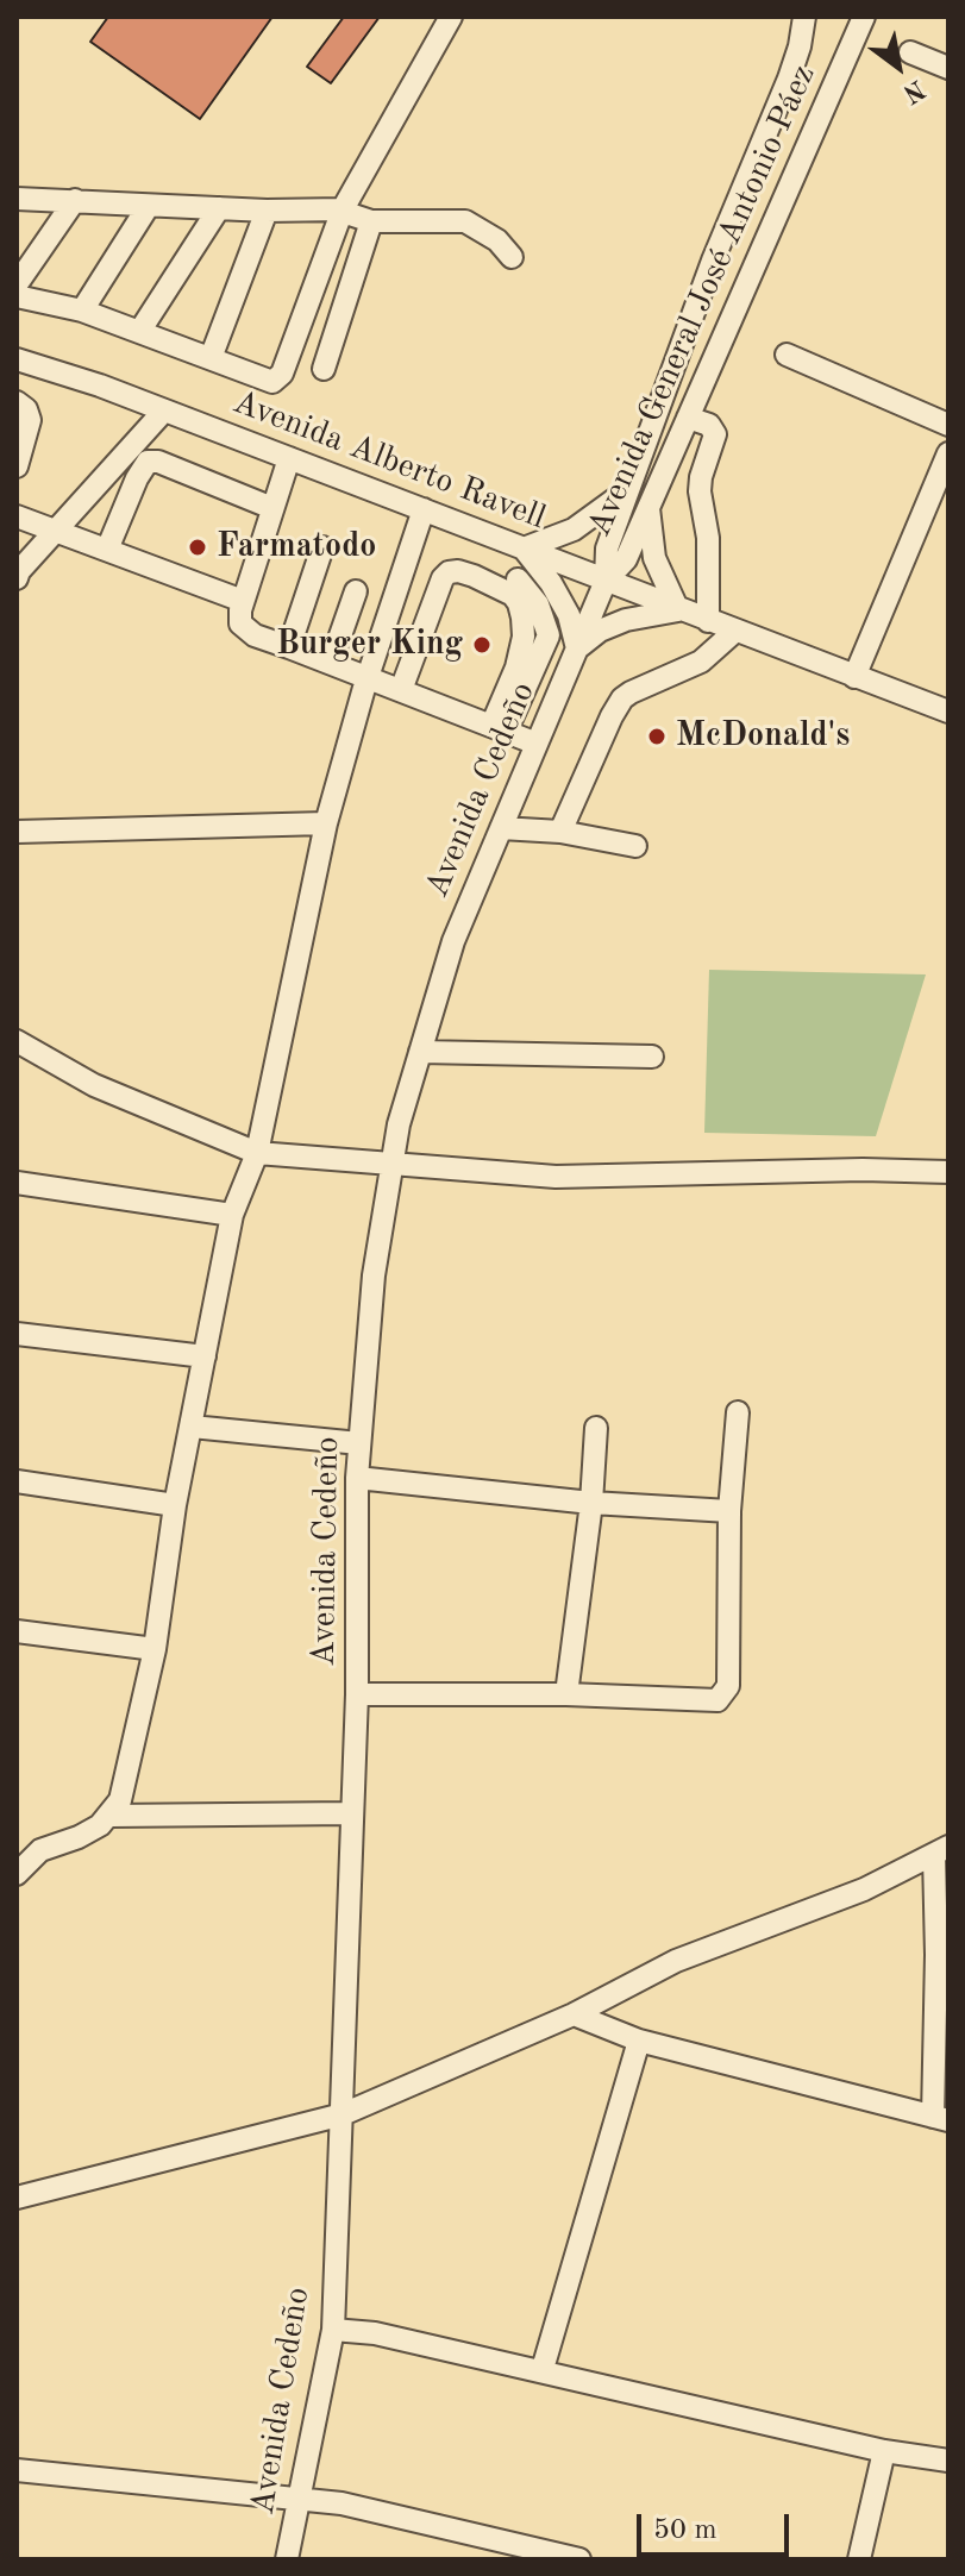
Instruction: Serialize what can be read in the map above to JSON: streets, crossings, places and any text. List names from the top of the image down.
{
  "streets": {
    "street": ["Avenida General José Antonio Páez", "Avenida Alberto Ravell", "Avenida Cedeño"]
  },
  "crossings": [
    ["Avenida General José Antonio Páez", "Avenida Alberto Ravell"],
    ["Avenida General José Antonio Páez", "Avenida Cedeño"],
    ["Avenida Alberto Ravell", "Avenida Cedeño"]
  ],
  "places": ["Farmatodo", "Burger King", "McDonald's"],
  "scale_bar": "50 m",
  "north": "bottom right"
}
